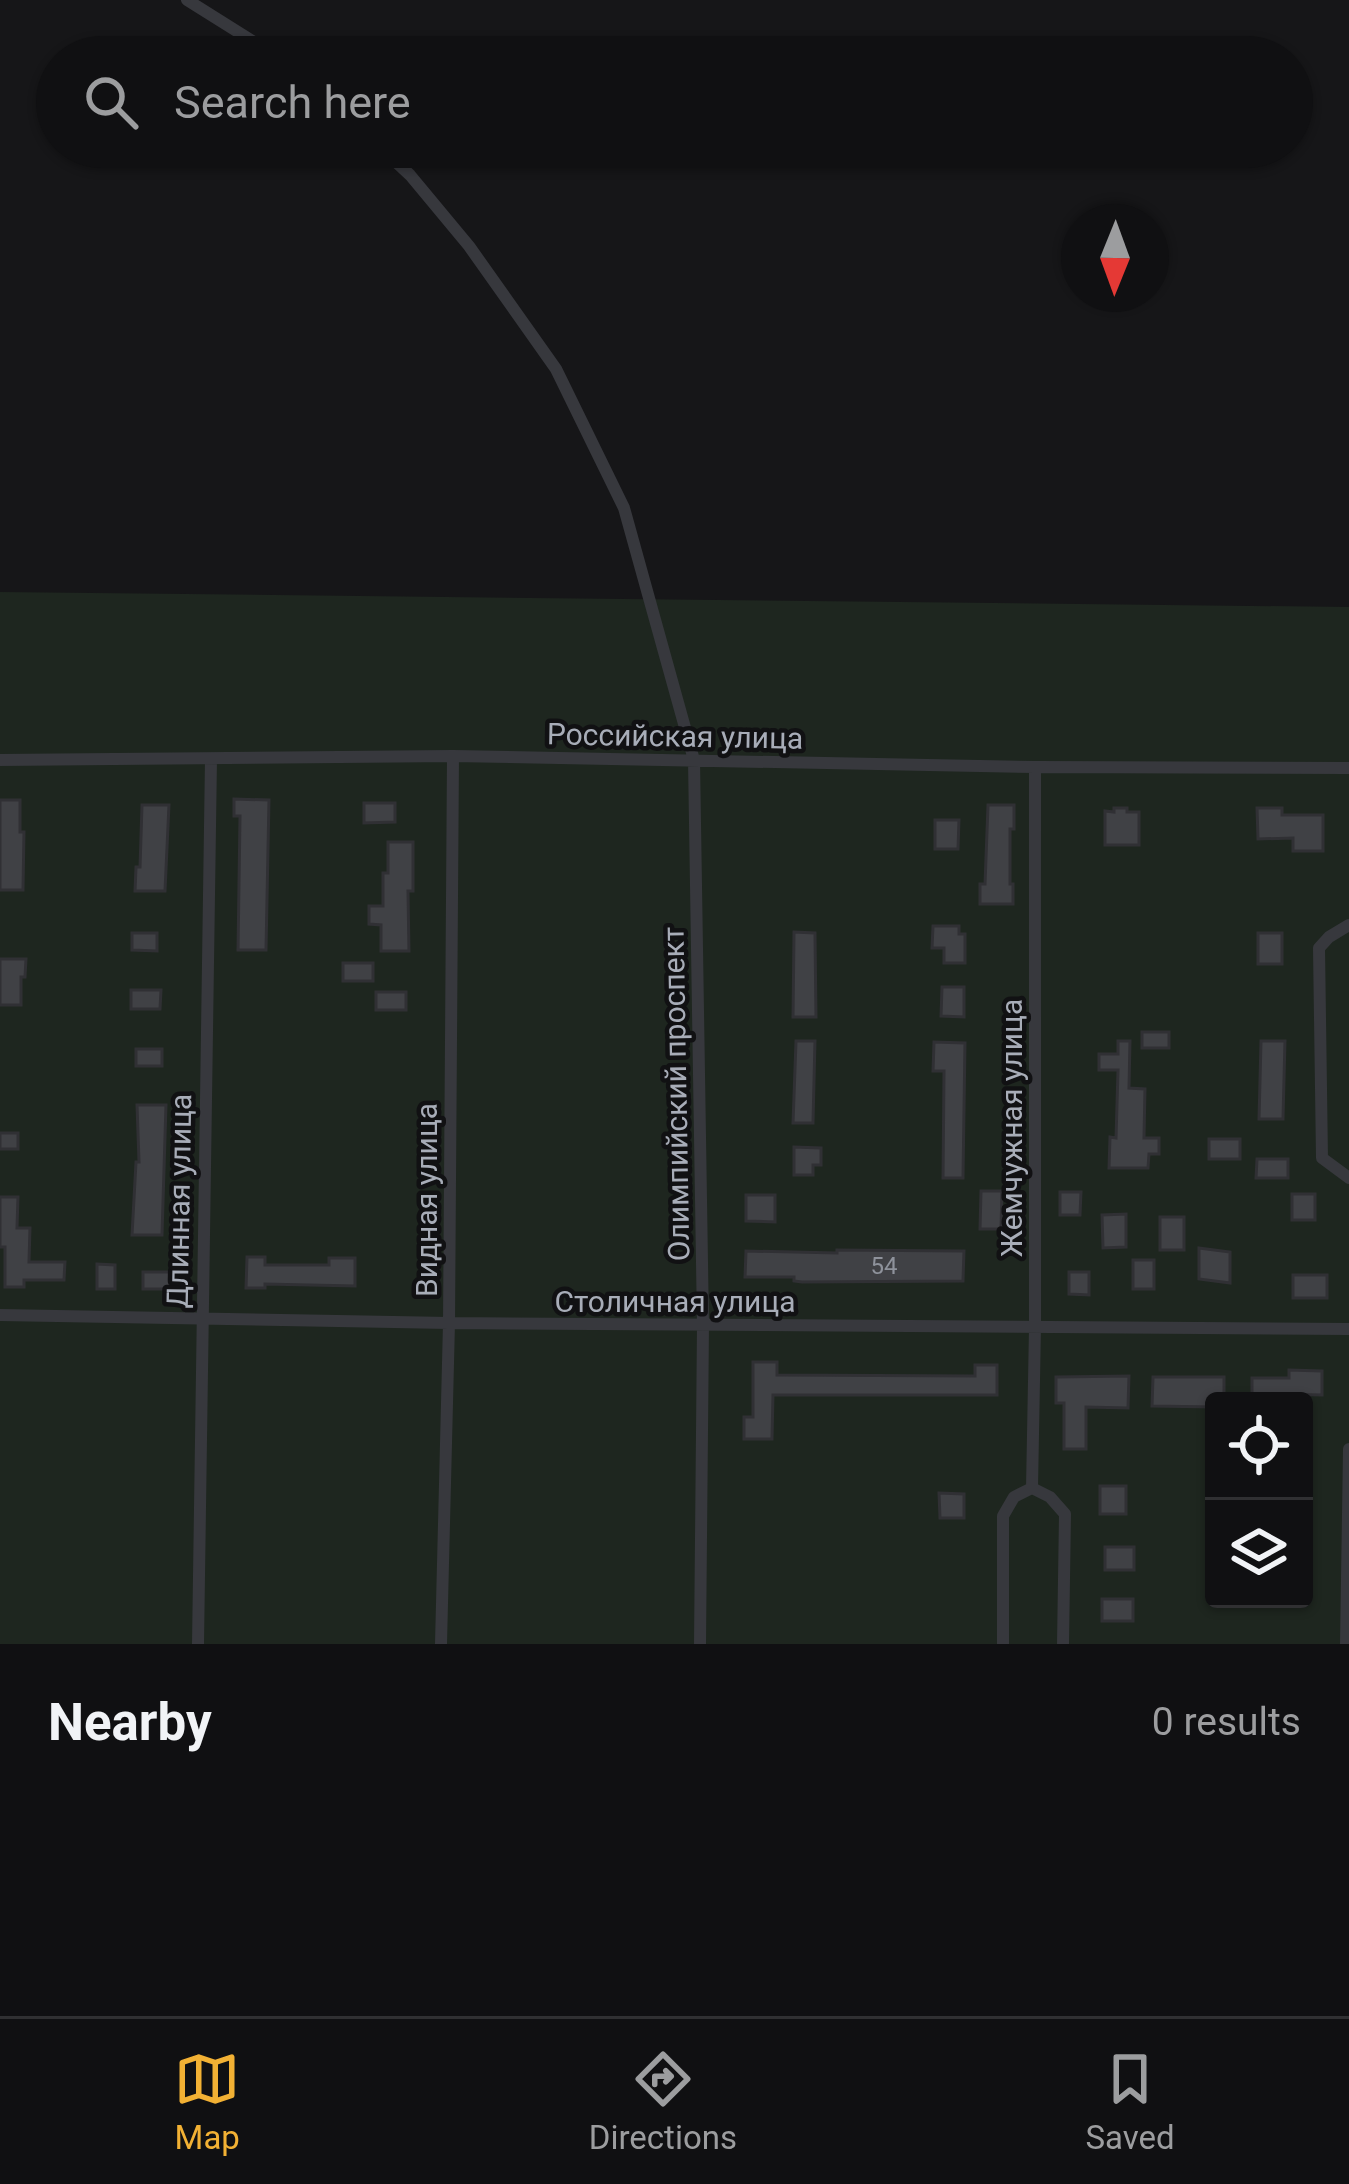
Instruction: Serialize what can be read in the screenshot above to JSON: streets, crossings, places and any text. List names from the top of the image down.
{
  "streets": {
    "street": [
      "Российская улица",
      "Олимпийский проспект",
      "Жемчужная улица",
      "Видная улица",
      "Длинная улица",
      "Столичная улица"
    ]
  },
  "crossings": [
    ["Российская улица", "Олимпийский проспект"],
    ["Российская улица", "Жемчужная улица"],
    ["Российская улица", "Видная улица"],
    ["Российская улица", "Длинная улица"],
    ["Олимпийский проспект", "Столичная улица"],
    ["Жемчужная улица", "Столичная улица"],
    ["Видная улица", "Столичная улица"],
    ["Длинная улица", "Столичная улица"]
  ],
  "house_numbers": ["54"],
  "north": "bottom",
  "page": {
    "search": "Search here",
    "heading": ["Nearby", "0 results"],
    "nav": ["Map", "Directions", "Saved"]
  }
}
